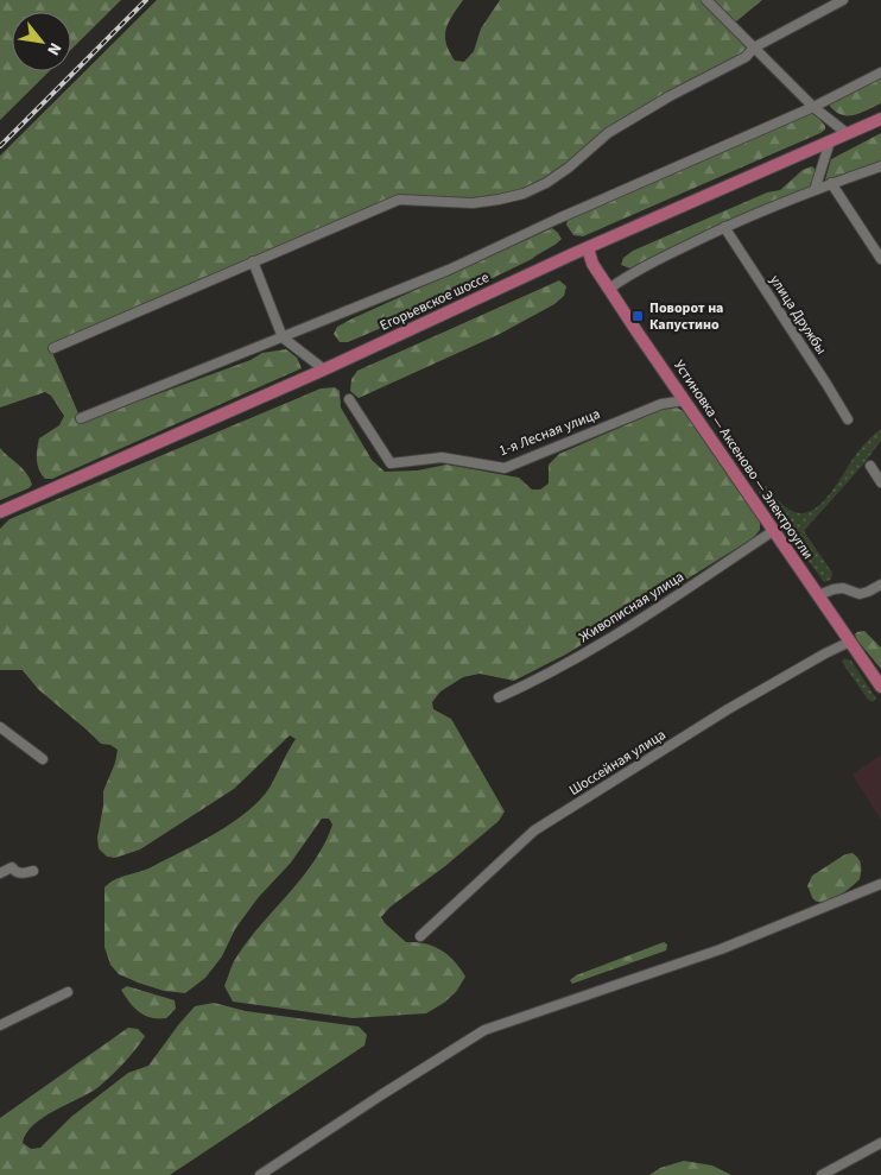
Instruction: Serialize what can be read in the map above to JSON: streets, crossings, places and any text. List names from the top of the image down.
{
  "streets": {
    "main road": ["Егорьевское шоссе", "Устиновка — Аксеново — Электроугли"],
    "street": [
      "улица Дружбы",
      "1-я Лесная улица",
      "Живописная улица",
      "Шоссейная улица"
    ]
  },
  "crossings": [
    ["Егорьевское шоссе", "Устиновка — Аксеново — Электроугли"],
    ["1-я Лесная улица", "Устиновка — Аксеново — Электроугли"],
    ["Устиновка — Аксеново — Электроугли", "Живописная улица"],
    ["Устиновка — Аксеново — Электроугли", "Шоссейная улица"]
  ],
  "places": {
    "transit": ["Поворот на Капустино"]
  },
  "north": "bottom right"
}
